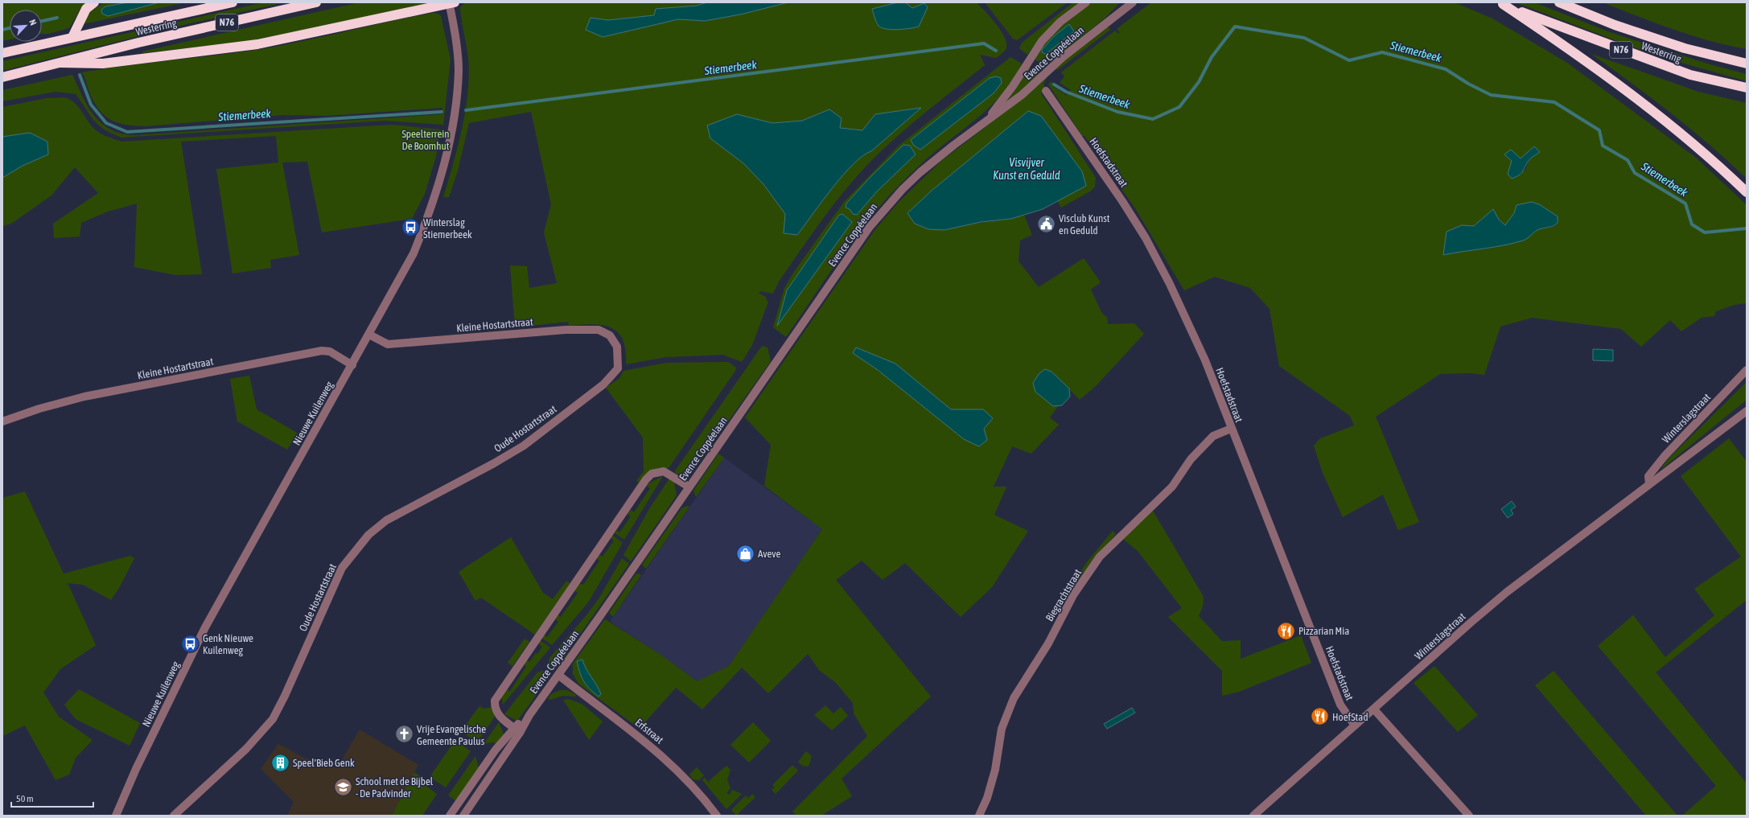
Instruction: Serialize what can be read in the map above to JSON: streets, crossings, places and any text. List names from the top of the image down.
{
  "streets": {
    "highway": ["N76", "Westerring"],
    "street": [
      "Evence Coppéelaan",
      "Hoefstadstraat",
      "Kleine Hostartstraat",
      "Nieuwe Kuilenweg",
      "Winterslagstraat",
      "Oude Hostartstraat",
      "Biegrachtstraat",
      "Erfstraat"
    ]
  },
  "crossings": [
    ["Evence Coppéelaan", "Erfstraat"],
    ["Hoefstadstraat", "Winterslagstraat"],
    ["Hoefstadstraat", "Biegrachtstraat"],
    ["Kleine Hostartstraat", "Nieuwe Kuilenweg"],
    ["Kleine Hostartstraat", "Oude Hostartstraat"]
  ],
  "water": ["Stiemerbeek", "Visvijver Kunst en Geduld"],
  "parks": ["Speelterrein De Boomhut"],
  "places": {
    "public building": ["Visclub Kunst en Geduld"],
    "bus stop": ["Winterslag Stiemerbeek", "Genk Nieuwe Kuilenweg"],
    "shop": ["Aveve"],
    "restaurant": ["Pizzarian Mia", "HoefStad"],
    "church": ["Vrije Evangelische Gemeente Paulus"],
    "building": ["Speel'Bieb Genk"],
    "school or university": ["School met de Bijbel - De Padvinder"]
  },
  "scale_bar": "50 m",
  "north": "top right"
}
